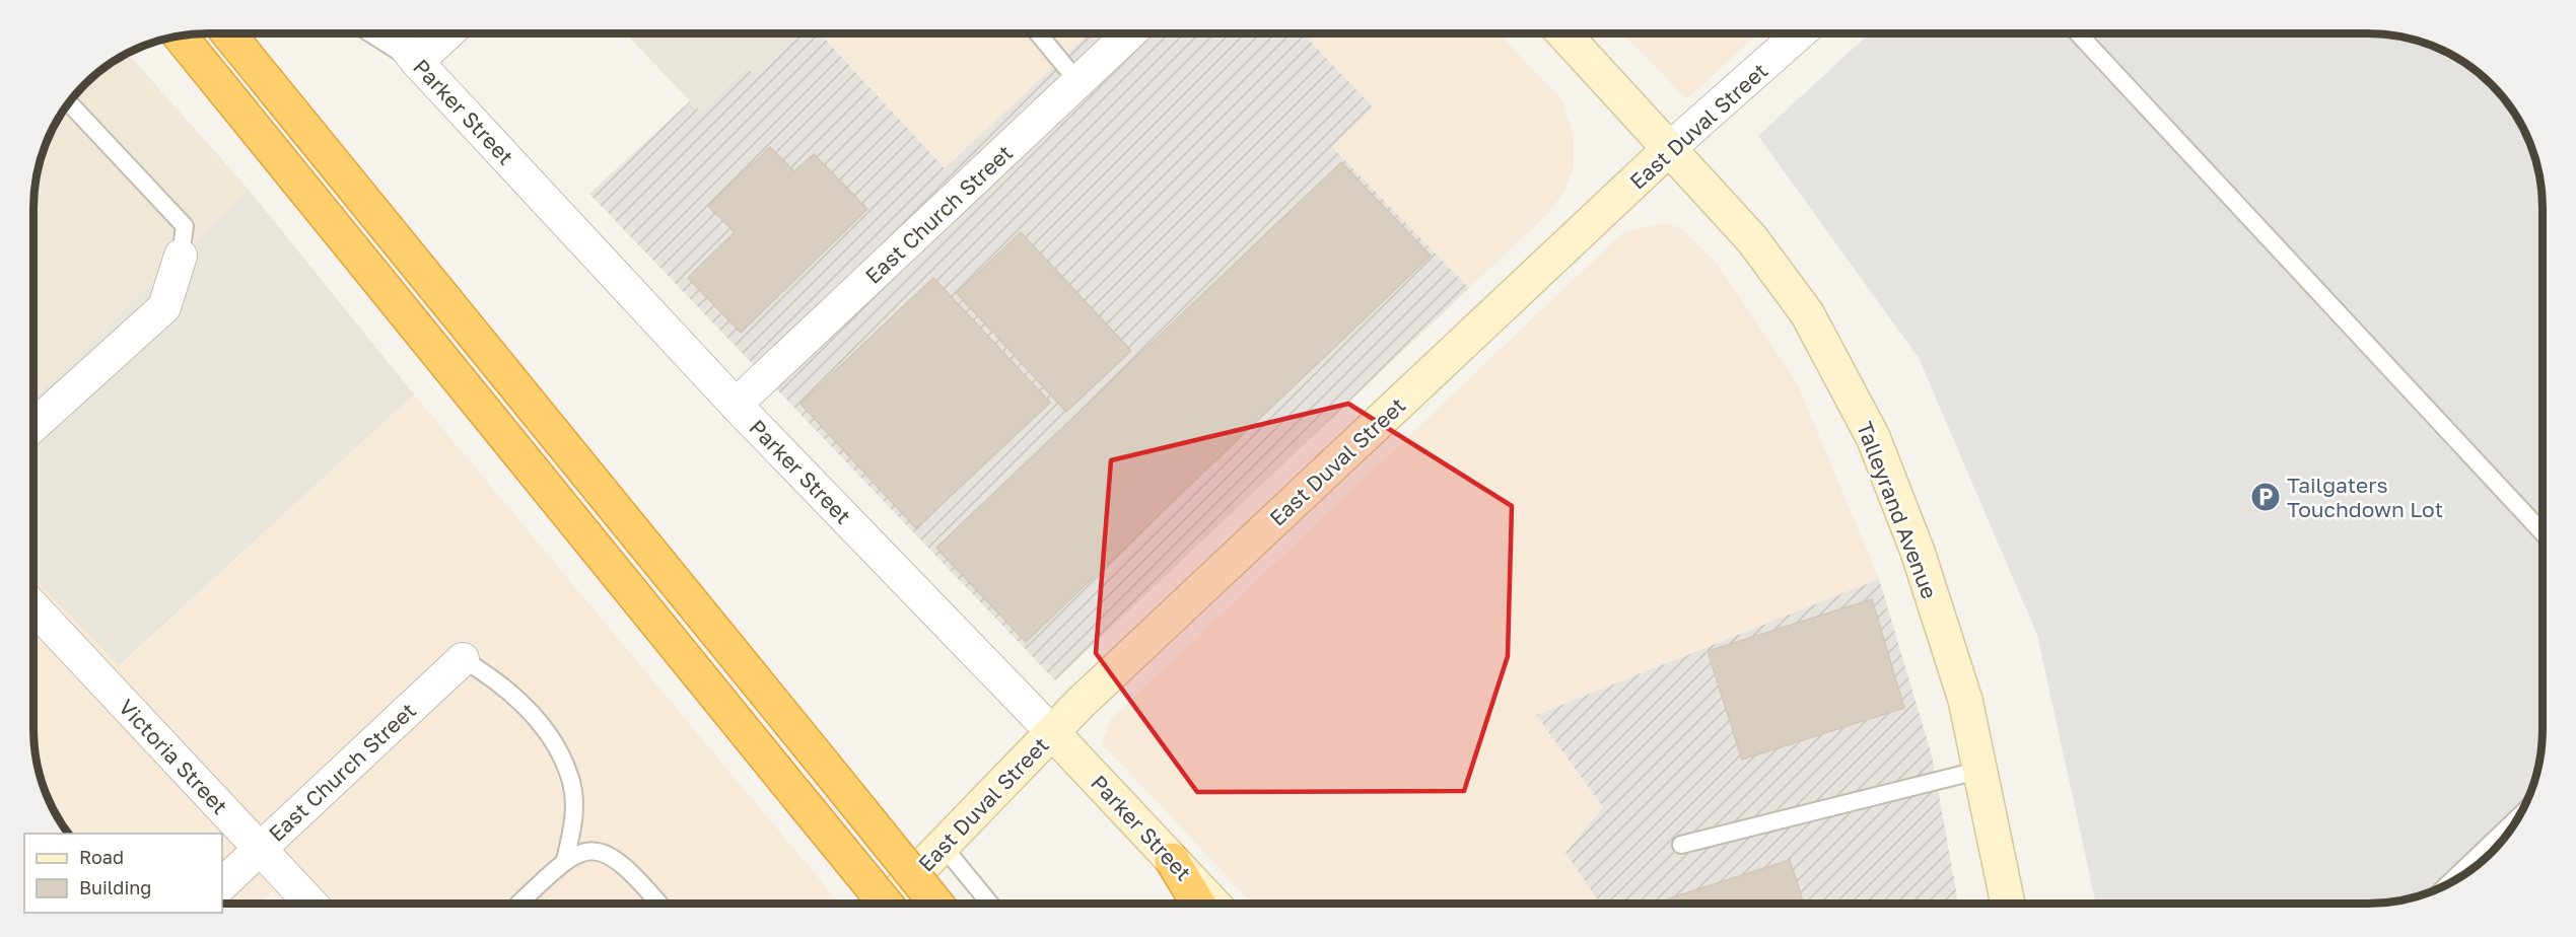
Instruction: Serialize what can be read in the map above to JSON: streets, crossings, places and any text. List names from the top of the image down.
{
  "streets": {
    "street": [
      "Parker Street",
      "East Duval Street",
      "East Church Street",
      "Talleyrand Avenue",
      "Victoria Street"
    ]
  },
  "crossings": [
    ["Parker Street", "East Duval Street"],
    ["Parker Street", "East Church Street"],
    ["East Duval Street", "Talleyrand Avenue"],
    ["East Church Street", "Victoria Street"]
  ],
  "places": {
    "parking": ["Tailgaters Touchdown Lot"]
  },
  "legend": ["Road", "Building"]
}
